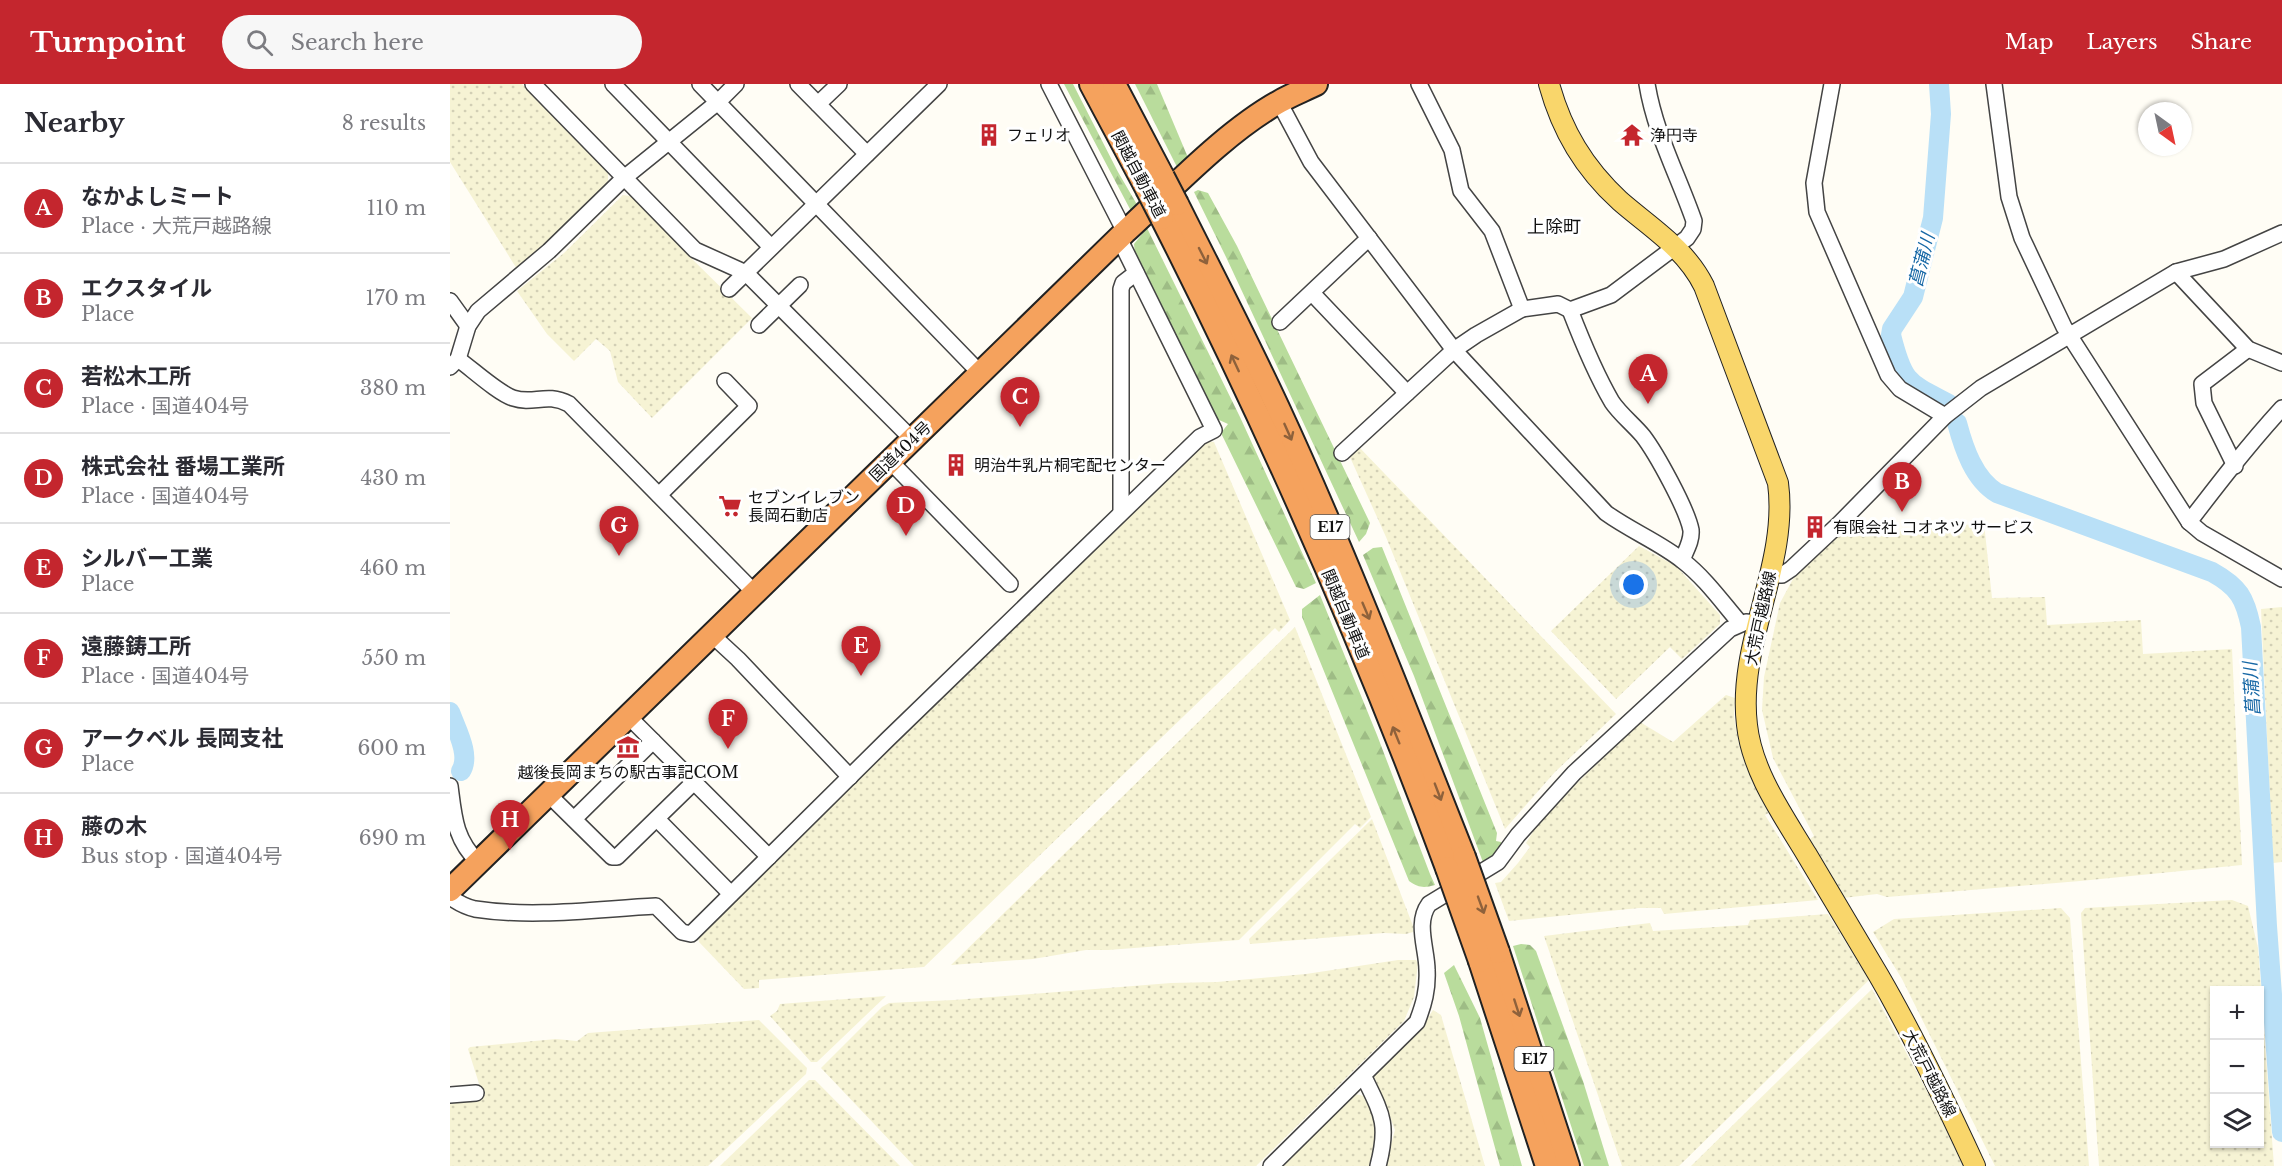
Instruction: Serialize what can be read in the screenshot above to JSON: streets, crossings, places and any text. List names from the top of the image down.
{
  "streets": {
    "highway": ["関越自動車道", "国道404号", "E17"],
    "main road": ["大荒戸越路線"]
  },
  "districts": ["上除町"],
  "water": ["菖蒲川"],
  "places": {
    "building": ["フェリオ", "明治牛乳片桐宅配センター", "有限会社 コオネツ サービス"],
    "temple": ["浄円寺"],
    "supermarket": ["セブンイレブン 長岡石動店"],
    "museum": ["越後長岡まちの駅古事記COM"]
  },
  "north": "bottom right",
  "page": {
    "header": "Turnpoint",
    "search": "Search here",
    "nav": ["Map", "Layers", "Share"],
    "heading": ["Nearby", "8 results"],
    "list": [
      {
        "mark": "A",
        "name": "なかよしミート",
        "note": "Place · 大荒戸越路線",
        "value": "110 m"
      },
      {
        "mark": "B",
        "name": "エクスタイル",
        "note": "Place",
        "value": "170 m"
      },
      {
        "mark": "C",
        "name": "若松木工所",
        "note": "Place · 国道404号",
        "value": "380 m"
      },
      {
        "mark": "D",
        "name": "株式会社 番場工業所",
        "note": "Place · 国道404号",
        "value": "430 m"
      },
      {
        "mark": "E",
        "name": "シルバー工業",
        "note": "Place",
        "value": "460 m"
      },
      {
        "mark": "F",
        "name": "遠藤鋳工所",
        "note": "Place · 国道404号",
        "value": "550 m"
      },
      {
        "mark": "G",
        "name": "アークベル 長岡支社",
        "note": "Place",
        "value": "600 m"
      },
      {
        "mark": "H",
        "name": "藤の木",
        "note": "Bus stop · 国道404号",
        "value": "690 m"
      }
    ],
    "pins": [
      "A",
      "C",
      "B",
      "D",
      "G",
      "E",
      "F",
      "H"
    ],
    "map_buttons": ["+", "−"]
  }
}
